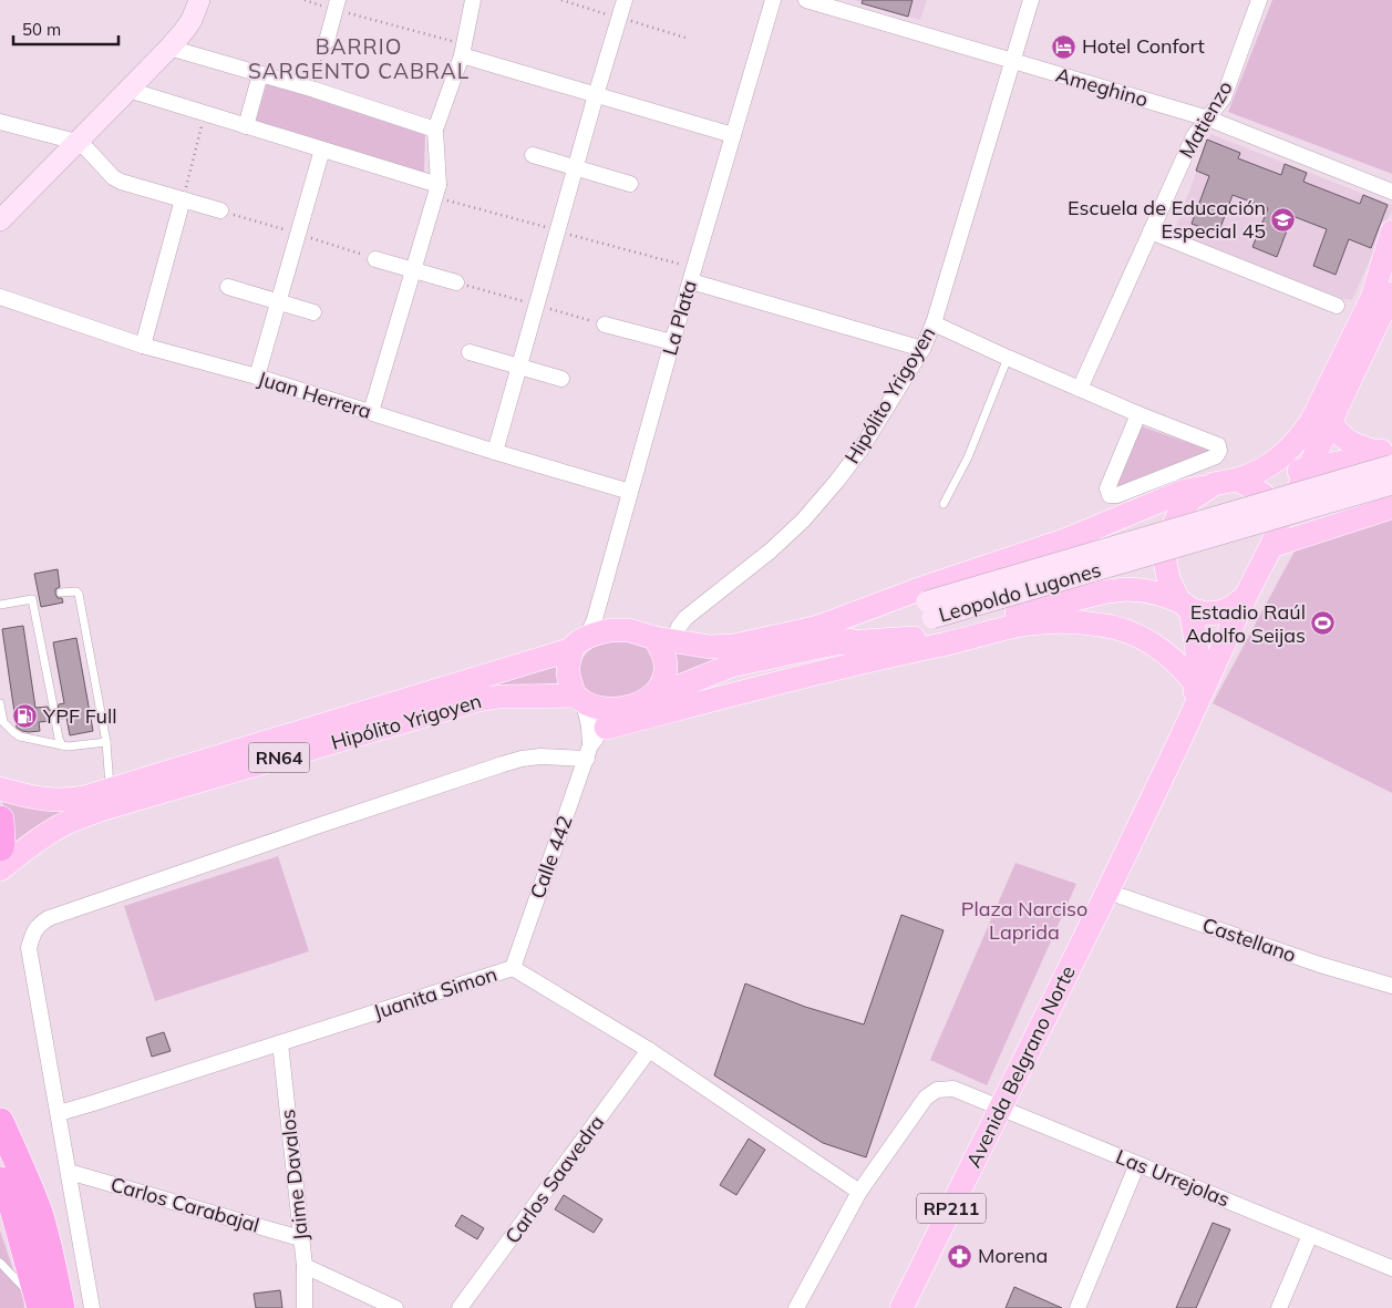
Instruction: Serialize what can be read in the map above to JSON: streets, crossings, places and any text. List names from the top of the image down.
{
  "streets": {
    "main road": [
      "Hipólito Yrigoyen",
      "Leopoldo Lugones",
      "RN64",
      "Avenida Belgrano Norte",
      "RP211"
    ],
    "street": [
      "Ameghino",
      "Matienzo",
      "La Plata",
      "Juan Herrera",
      "Calle 442",
      "Castellano",
      "Juanita Simon",
      "Jaime Davalos",
      "Las Urrejolas",
      "Carlos Saavedra",
      "Carlos Carabajal"
    ]
  },
  "crossings": [
    ["Ameghino", "Matienzo"],
    ["Ameghino", "Hipólito Yrigoyen"],
    ["La Plata", "Juan Herrera"],
    ["La Plata", "Hipólito Yrigoyen"],
    ["La Plata", "Leopoldo Lugones"],
    ["La Plata", "RN64"],
    ["La Plata", "Calle 442"],
    ["Hipólito Yrigoyen", "Leopoldo Lugones"],
    ["Hipólito Yrigoyen", "RN64"],
    ["Hipólito Yrigoyen", "Calle 442"],
    ["Leopoldo Lugones", "RN64"],
    ["Leopoldo Lugones", "Calle 442"],
    ["RN64", "Calle 442"],
    ["Calle 442", "Juanita Simon"],
    ["Castellano", "Avenida Belgrano Norte"],
    ["Juanita Simon", "Jaime Davalos"],
    ["Juanita Simon", "Las Urrejolas"],
    ["Juanita Simon", "Carlos Saavedra"],
    ["Avenida Belgrano Norte", "Las Urrejolas"],
    ["Jaime Davalos", "Carlos Carabajal"]
  ],
  "districts": ["BARRIO SARGENTO CABRAL"],
  "parks": ["Plaza Narciso Laprida"],
  "places": {
    "hotel": ["Hotel Confort"],
    "school or university": ["Escuela de Educación Especial 45"],
    "sports": ["Estadio Raúl Adolfo Seijas"],
    "fuel station": ["YPF Full"],
    "pharmacy": ["Morena"]
  },
  "scale_bar": "50 m"
}
